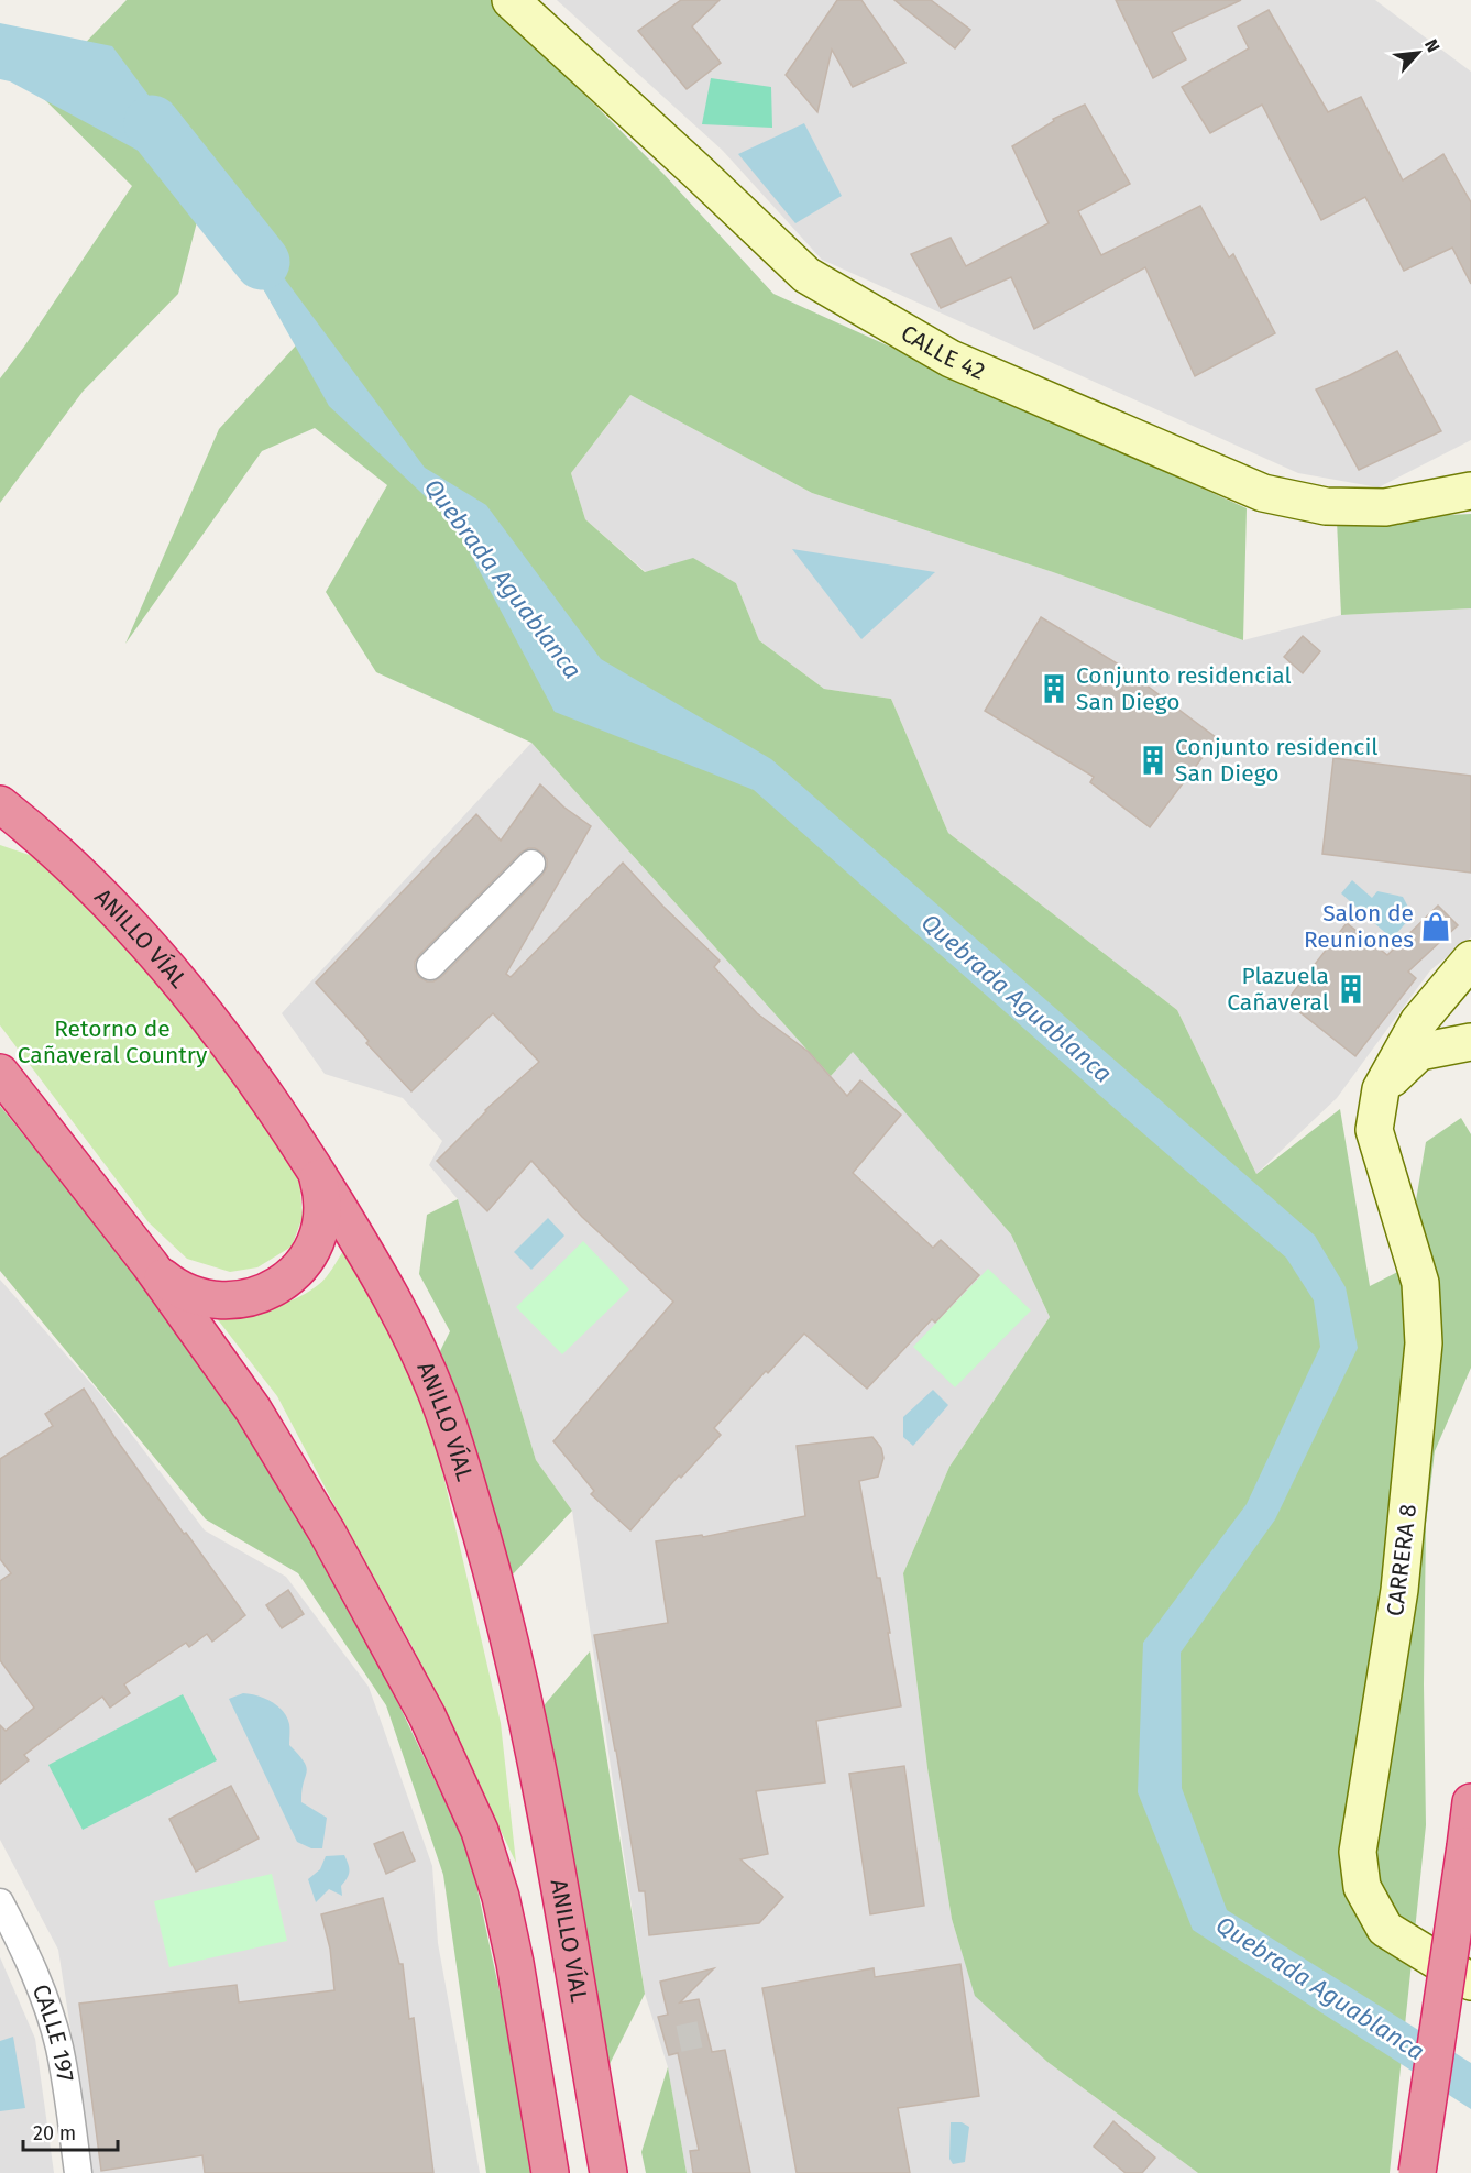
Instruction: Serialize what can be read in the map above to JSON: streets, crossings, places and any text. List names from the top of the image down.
{
  "streets": {
    "highway": ["ANILLO VÍAL"],
    "main road": ["CALLE 42", "CARRERA 8"],
    "street": ["CALLE 197"]
  },
  "water": ["Quebrada Aguablanca"],
  "parks": ["Retorno de Cañaveral Country"],
  "places": {
    "building": ["Conjunto residencial San Diego", "Conjunto residencil San Diego", "Plazuela Cañaveral"],
    "shop": ["Salon de Reuniones"]
  },
  "scale_bar": "20 m",
  "north": "top right"
}
